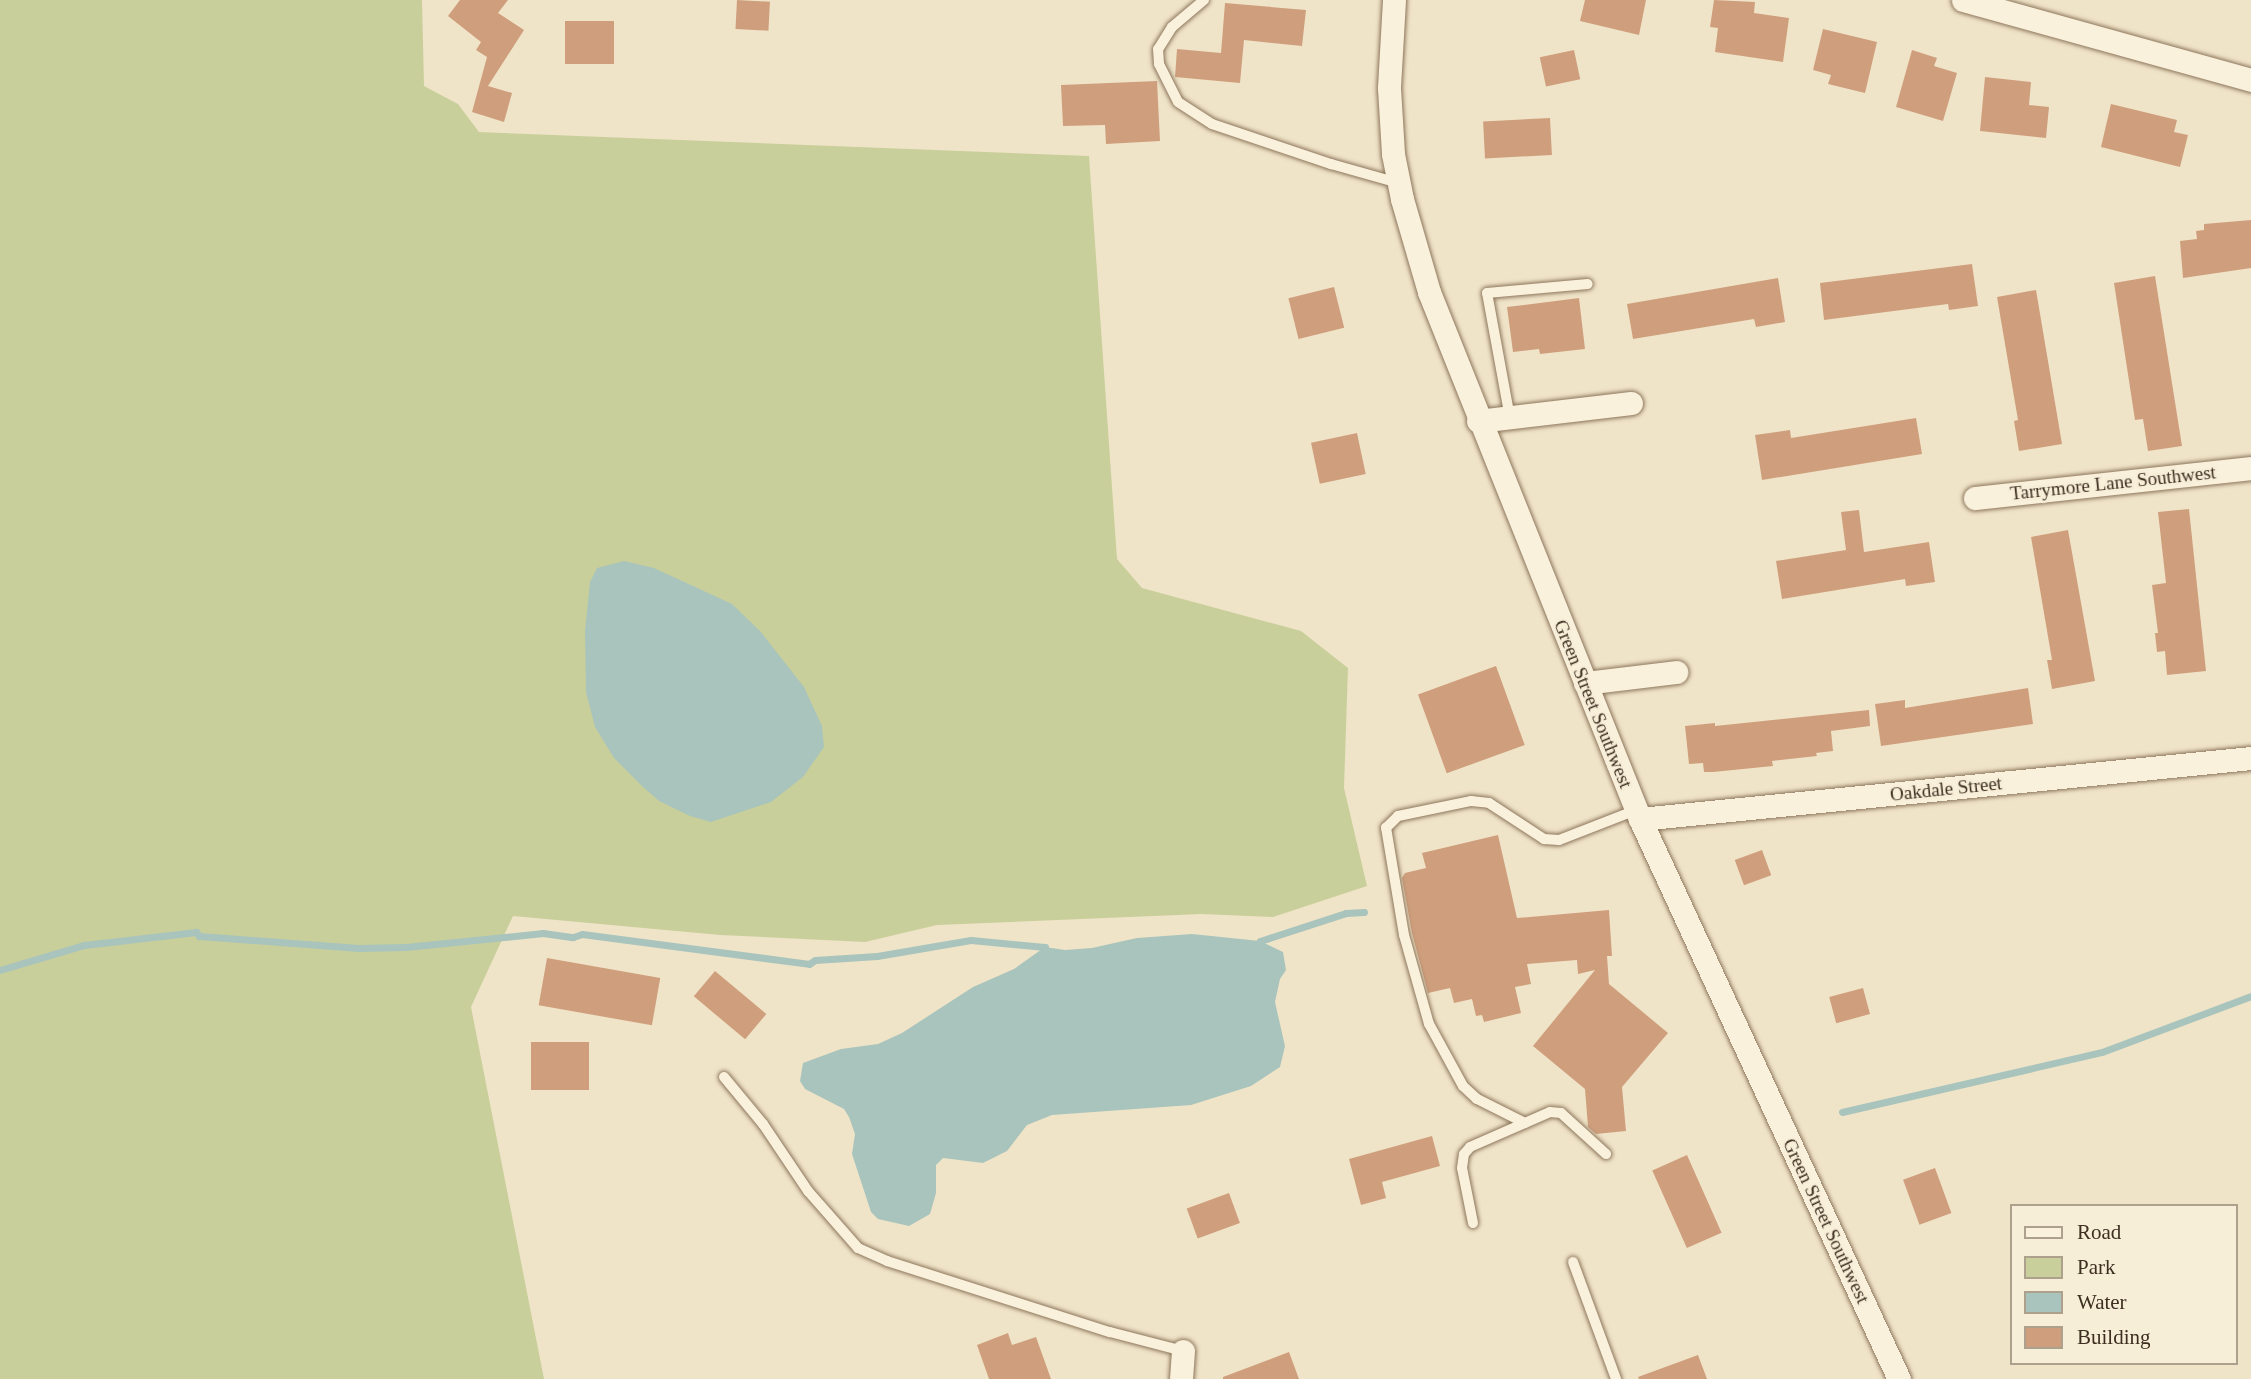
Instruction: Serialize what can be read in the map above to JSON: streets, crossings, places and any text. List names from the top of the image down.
{
  "streets": {
    "street": ["Tarrymore Lane Southwest", "Green Street Southwest", "Oakdale Street"]
  },
  "crossings": [
    ["Green Street Southwest", "Oakdale Street"]
  ],
  "legend": [
    "Road",
    "Park",
    "Water",
    "Building"
  ]
}
